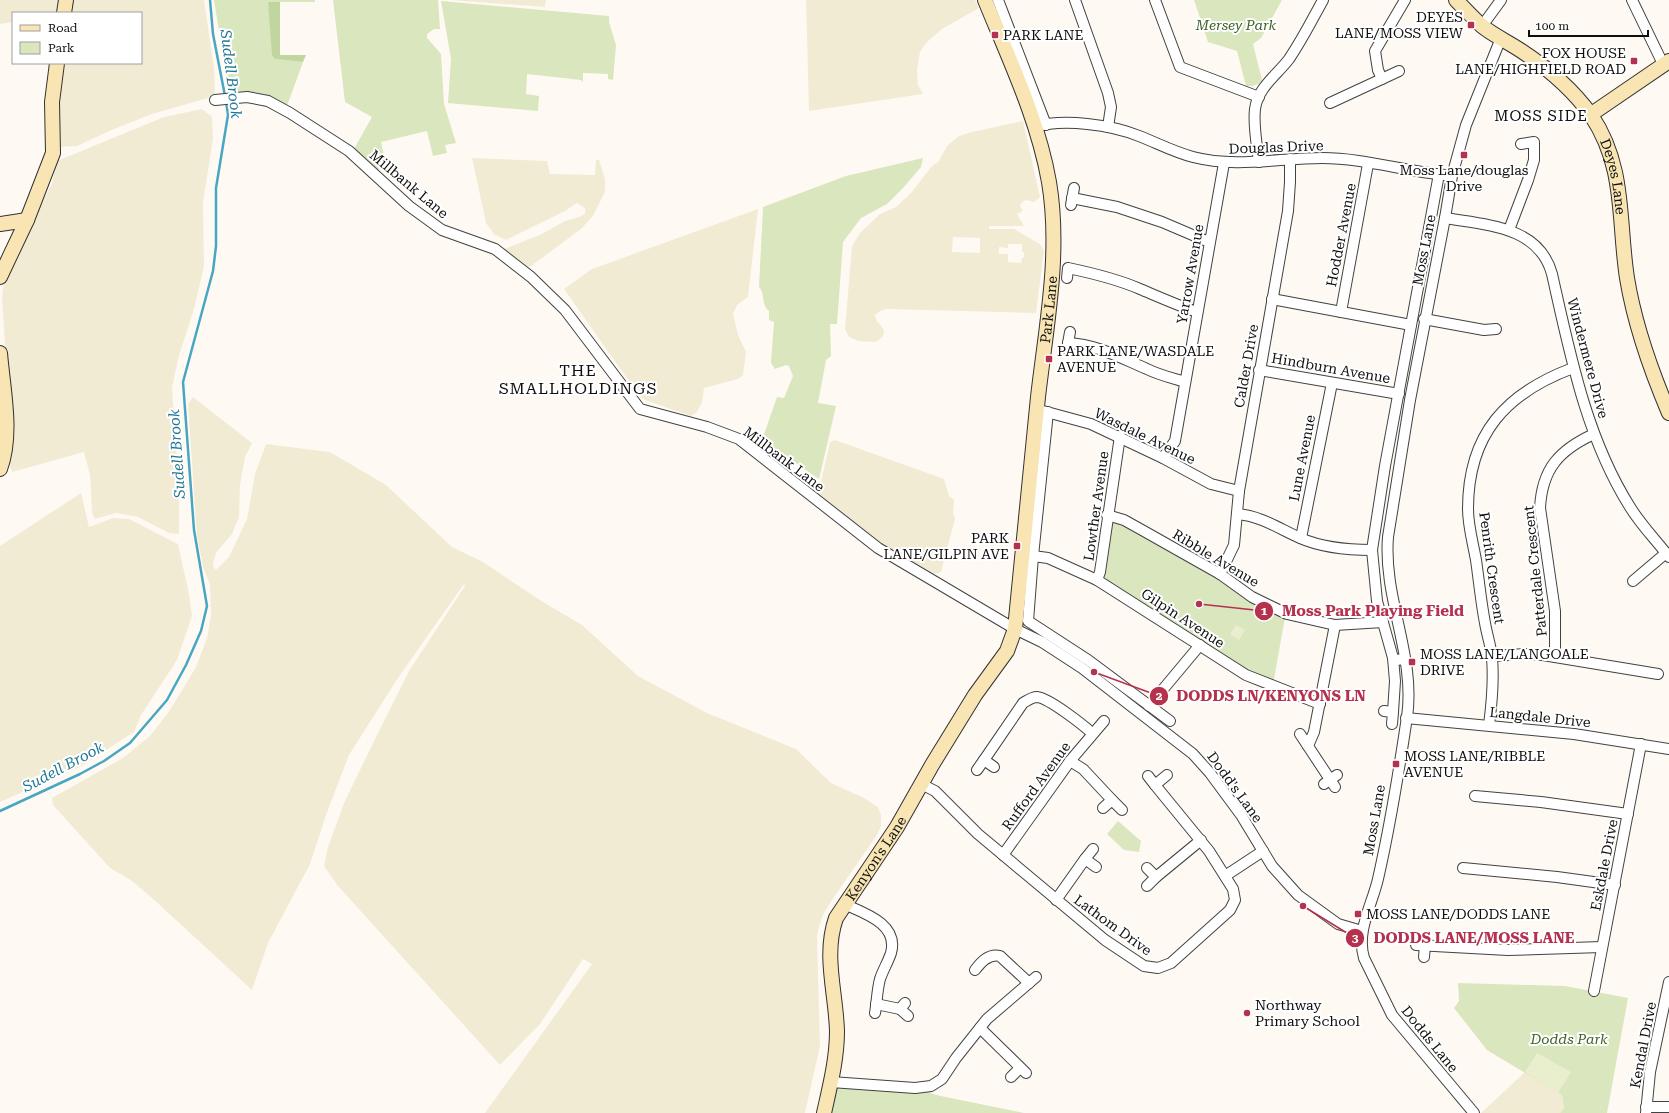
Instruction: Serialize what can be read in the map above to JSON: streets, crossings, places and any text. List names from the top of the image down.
{
  "streets": {
    "street": [
      "Douglas Drive",
      "Deyes Lane",
      "Millbank Lane",
      "Hodder Avenue",
      "Moss Lane",
      "Yarrow Avenue",
      "Park Lane",
      "Windermere Drive",
      "Calder Drive",
      "Hindburn Avenue",
      "Wasdale Avenue",
      "Lune Avenue",
      "Lowther Avenue",
      "Ribble Avenue",
      "Penrith Crescent",
      "Patterdale Crescent",
      "Gilpin Avenue",
      "Langdale Drive",
      "Rufford Avenue",
      "Dodd's Lane",
      "Kenyon's Lane",
      "Eskdale Drive",
      "Lathom Drive",
      "Dodds Lane",
      "Kendal Drive"
    ]
  },
  "crossings": [
    ["Douglas Drive", "Hodder Avenue"],
    ["Douglas Drive", "Moss Lane"],
    ["Douglas Drive", "Yarrow Avenue"],
    ["Douglas Drive", "Park Lane"],
    ["Douglas Drive", "Calder Drive"],
    ["Deyes Lane", "Moss Lane"],
    ["Millbank Lane", "Park Lane"],
    ["Millbank Lane", "Dodd's Lane"],
    ["Millbank Lane", "Kenyon's Lane"],
    ["Moss Lane", "Windermere Drive"],
    ["Moss Lane", "Langdale Drive"],
    ["Moss Lane", "Dodd's Lane"],
    ["Moss Lane", "Dodds Lane"],
    ["Yarrow Avenue", "Wasdale Avenue"],
    ["Park Lane", "Wasdale Avenue"],
    ["Park Lane", "Gilpin Avenue"],
    ["Park Lane", "Dodd's Lane"],
    ["Park Lane", "Kenyon's Lane"],
    ["Windermere Drive", "Penrith Crescent"],
    ["Windermere Drive", "Patterdale Crescent"],
    ["Calder Drive", "Hindburn Avenue"],
    ["Calder Drive", "Wasdale Avenue"],
    ["Calder Drive", "Ribble Avenue"],
    ["Hindburn Avenue", "Lune Avenue"],
    ["Wasdale Avenue", "Lowther Avenue"],
    ["Lowther Avenue", "Ribble Avenue"],
    ["Lowther Avenue", "Gilpin Avenue"],
    ["Penrith Crescent", "Langdale Drive"],
    ["Langdale Drive", "Eskdale Drive"],
    ["Rufford Avenue", "Lathom Drive"],
    ["Dodd's Lane", "Kenyon's Lane"],
    ["Dodd's Lane", "Dodds Lane"],
    ["Kenyon's Lane", "Lathom Drive"]
  ],
  "districts": ["MOSS SIDE", "THE SMALLHOLDINGS"],
  "water": ["Sudell Brook"],
  "parks": ["Mersey Park", "Dodds Park"],
  "places": {
    "transit": [
      "DEYES LANE/MOSS VIEW",
      "PARK LANE",
      "FOX HOUSE LANE/HIGHFIELD ROAD",
      "Moss Lane/douglas Drive",
      "PARK LANE/WASDALE AVENUE",
      "PARK LANE/GILPIN AVE",
      "MOSS LANE/LANGOALE DRIVE",
      "MOSS LANE/RIBBLE AVENUE",
      "MOSS LANE/DODDS LANE"
    ],
    "other": [
      "Moss Park Playing Field",
      "DODDS LN/KENYONS LN",
      "DODDS LANE/MOSS LANE",
      "Northway Primary School"
    ]
  },
  "legend": ["Road", "Park"],
  "scale_bar": "100 m"
}
